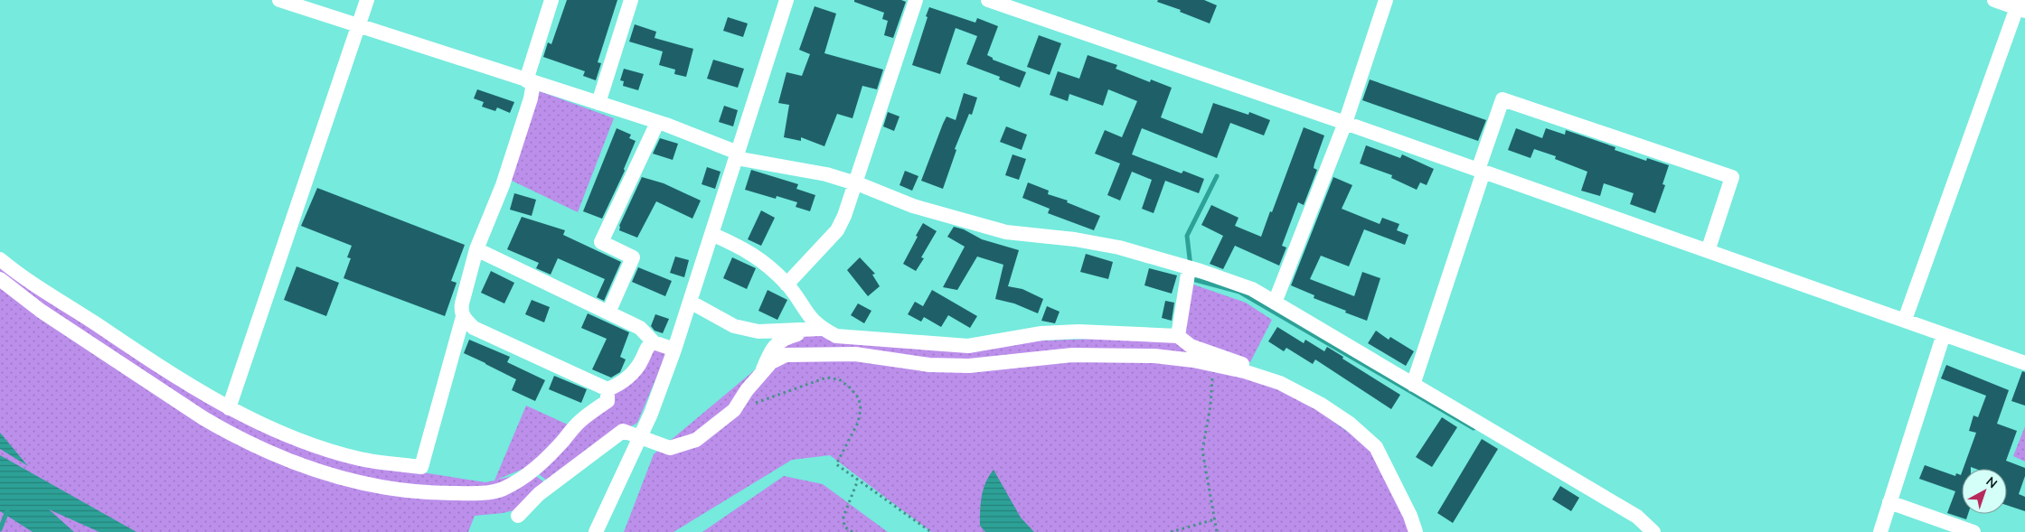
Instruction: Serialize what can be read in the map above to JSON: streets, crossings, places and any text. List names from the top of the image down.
{
  "north": "top right"
}
